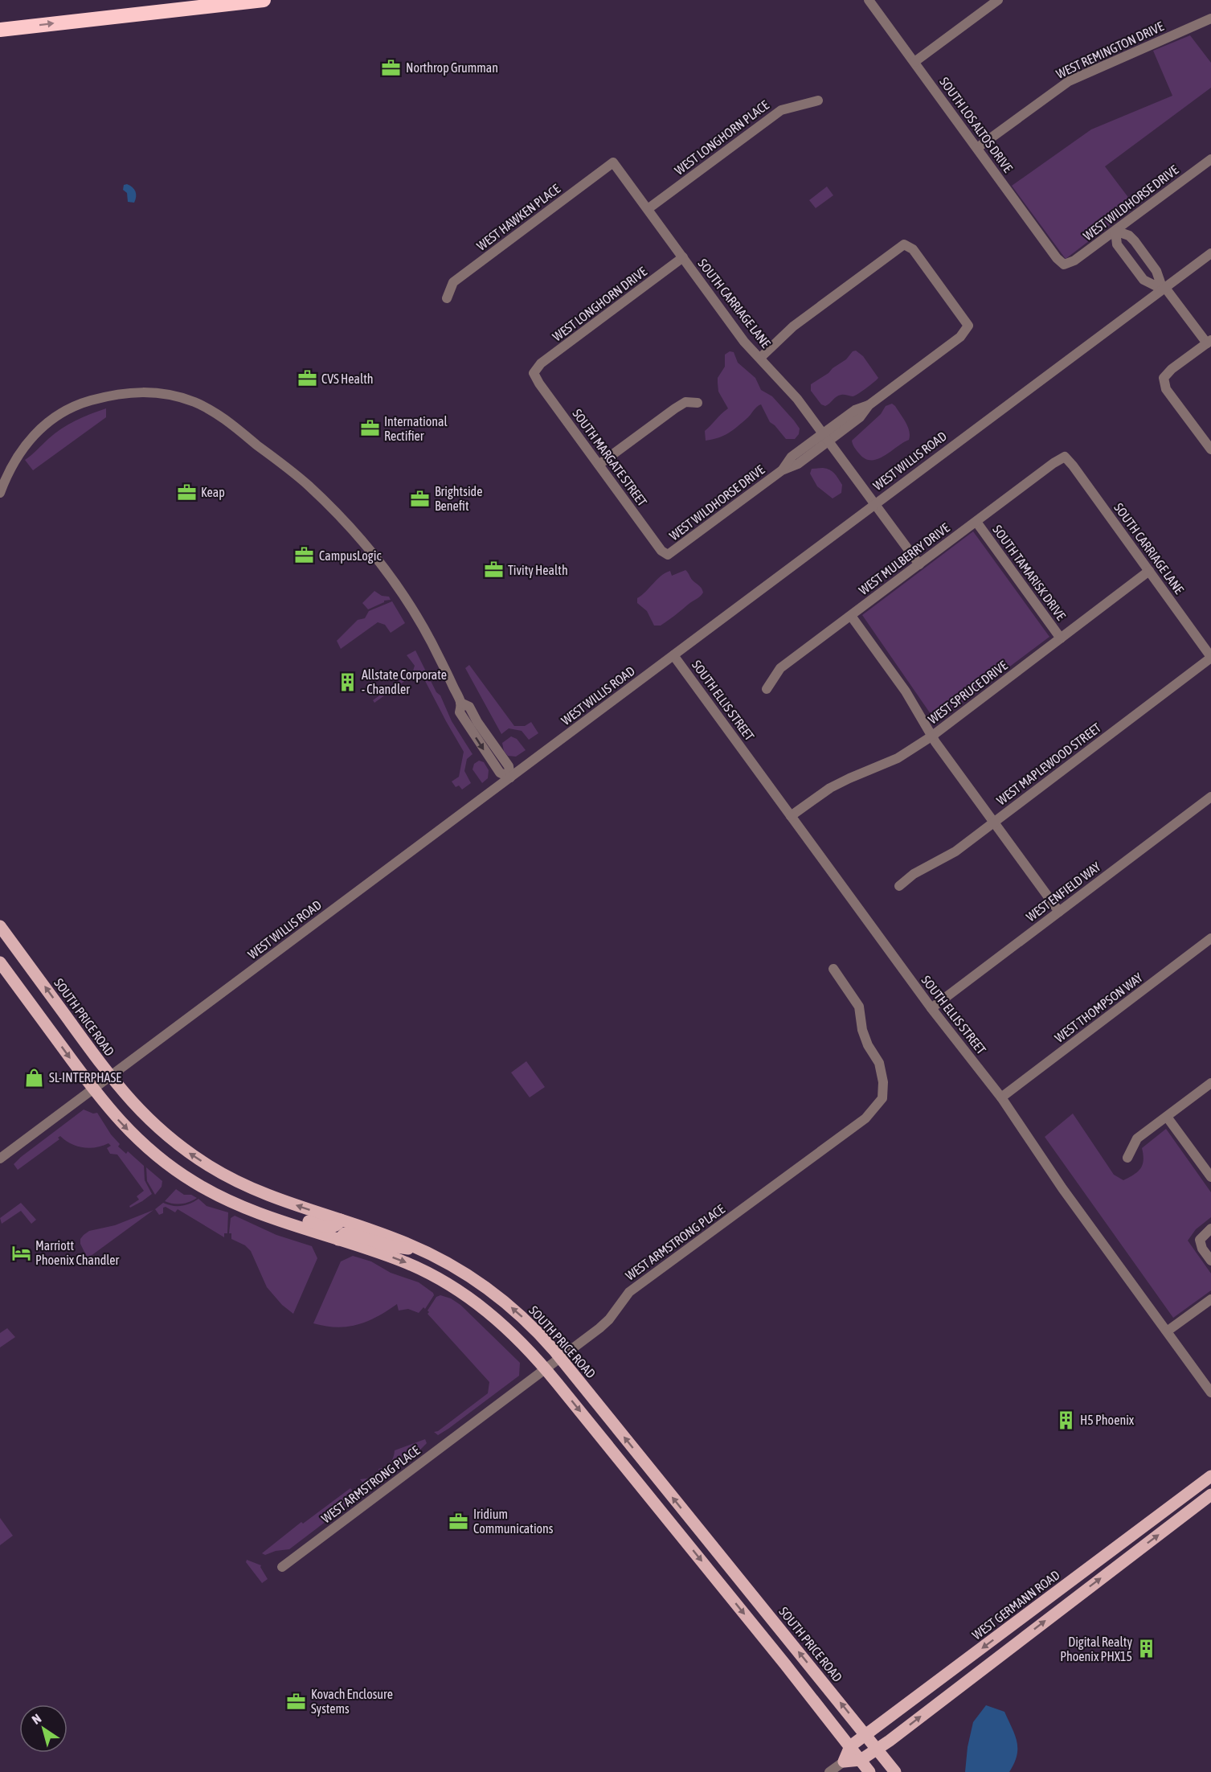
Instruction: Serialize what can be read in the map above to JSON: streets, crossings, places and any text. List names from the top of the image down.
{
  "streets": {
    "main road": ["SOUTH PRICE ROAD", "WEST GERMANN ROAD"],
    "street": [
      "WEST REMINGTON DRIVE",
      "SOUTH LOS ALTOS DRIVE",
      "WEST LONGHORN PLACE",
      "WEST WILDHORSE DRIVE",
      "WEST HAWKEN PLACE",
      "SOUTH CARRIAGE LANE",
      "WEST LONGHORN DRIVE",
      "SOUTH MARGATE STREET",
      "WEST WILLIS ROAD",
      "WEST MULBERRY DRIVE",
      "SOUTH TAMARISK DRIVE",
      "WEST SPRUCE DRIVE",
      "SOUTH ELLIS STREET",
      "WEST MAPLEWOOD STREET",
      "WEST ENFIELD WAY",
      "WEST THOMPSON WAY",
      "WEST ARMSTRONG PLACE"
    ]
  },
  "crossings": [
    ["WEST REMINGTON DRIVE", "SOUTH LOS ALTOS DRIVE"],
    ["SOUTH LOS ALTOS DRIVE", "WEST WILDHORSE DRIVE"],
    ["WEST LONGHORN PLACE", "SOUTH CARRIAGE LANE"],
    ["WEST WILDHORSE DRIVE", "SOUTH CARRIAGE LANE"],
    ["WEST WILDHORSE DRIVE", "SOUTH MARGATE STREET"],
    ["WEST HAWKEN PLACE", "SOUTH CARRIAGE LANE"],
    ["SOUTH CARRIAGE LANE", "WEST LONGHORN DRIVE"],
    ["SOUTH CARRIAGE LANE", "WEST WILLIS ROAD"],
    ["SOUTH CARRIAGE LANE", "WEST MULBERRY DRIVE"],
    ["SOUTH CARRIAGE LANE", "WEST SPRUCE DRIVE"],
    ["SOUTH CARRIAGE LANE", "WEST MAPLEWOOD STREET"],
    ["WEST LONGHORN DRIVE", "SOUTH MARGATE STREET"],
    ["WEST WILLIS ROAD", "SOUTH ELLIS STREET"],
    ["WEST WILLIS ROAD", "SOUTH PRICE ROAD"],
    ["WEST MULBERRY DRIVE", "SOUTH TAMARISK DRIVE"],
    ["SOUTH TAMARISK DRIVE", "WEST SPRUCE DRIVE"],
    ["WEST SPRUCE DRIVE", "SOUTH ELLIS STREET"],
    ["SOUTH ELLIS STREET", "WEST ENFIELD WAY"],
    ["SOUTH ELLIS STREET", "WEST THOMPSON WAY"],
    ["SOUTH PRICE ROAD", "WEST ARMSTRONG PLACE"],
    ["SOUTH PRICE ROAD", "WEST GERMANN ROAD"]
  ],
  "places": {
    "office": [
      "Northrop Grumman",
      "CVS Health",
      "International Rectifier",
      "Keap",
      "Brightside Benefit",
      "CampusLogic",
      "Tivity Health",
      "Iridium Communications",
      "Kovach Enclosure Systems"
    ],
    "building": ["Allstate Corporate - Chandler", "H5 Phoenix", "Digital Realty Phoenix PHX15"],
    "shop": ["SL-INTERPHASE"],
    "hotel": ["Marriott Phoenix Chandler"]
  },
  "north": "top left"
}
